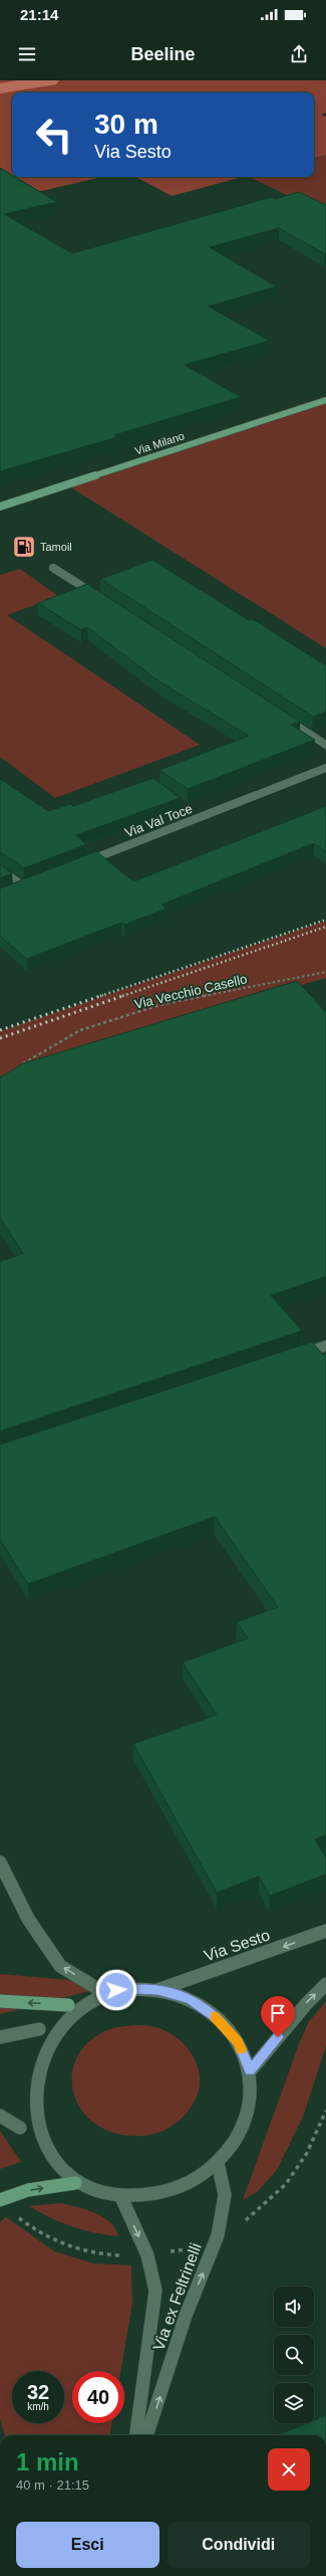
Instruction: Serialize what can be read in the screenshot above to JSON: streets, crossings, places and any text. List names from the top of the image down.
{
  "streets": {
    "main road": ["Via Milano"],
    "street": ["Via Val Toce", "Via Sesto", "Via ex Feltrinelli"],
    "path": ["Via Vecchio Casello"]
  },
  "crossings": [
    ["Via Sesto", "Via ex Feltrinelli"]
  ],
  "places": {
    "fuel station": ["Tamoil"]
  },
  "page": {
    "status": "21:14",
    "header": "Beeline",
    "turn": ["30 m", "Via Sesto"],
    "speed": "32 km/h",
    "limit": "40",
    "heading": ["1 min", "40 m · 21:15"],
    "buttons": ["Esci", "Condividi"]
  }
}
